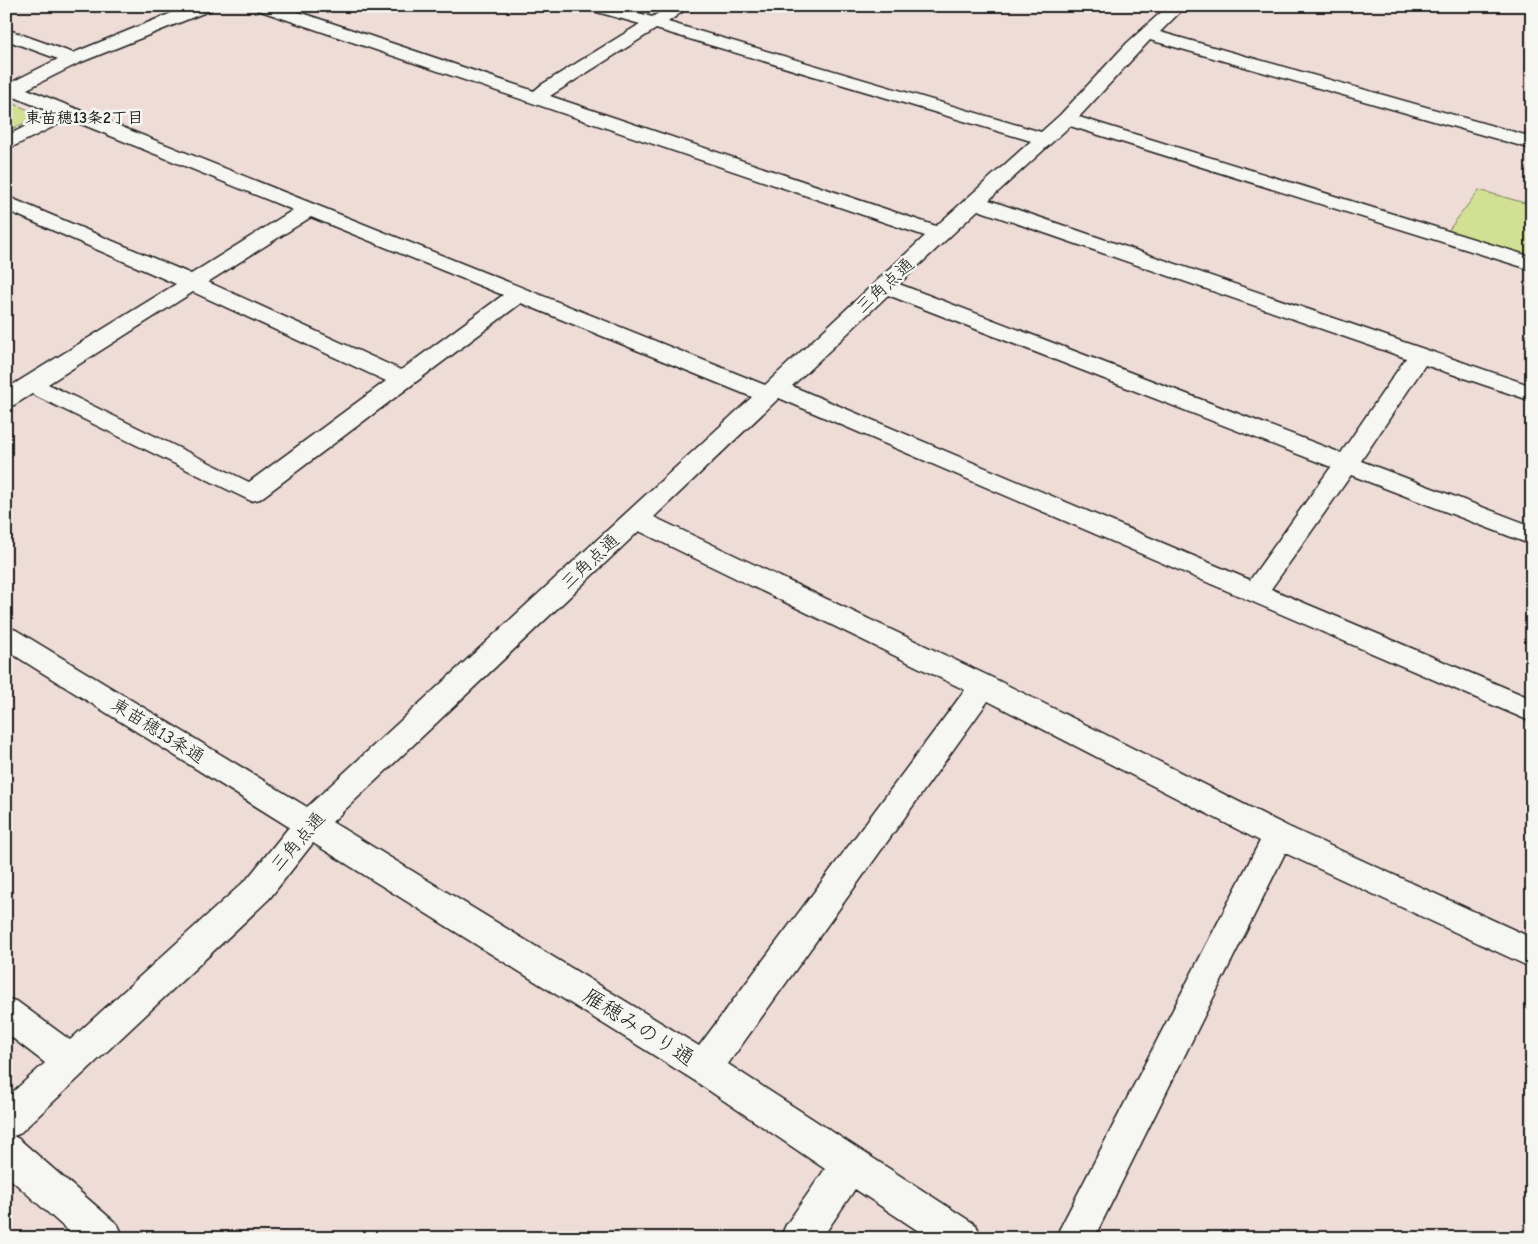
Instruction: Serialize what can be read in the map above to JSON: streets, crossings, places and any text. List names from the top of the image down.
{
  "streets": {
    "street": ["三角点通", "東苗穂13条通", "雁穂みのり通"]
  },
  "crossings": [
    ["三角点通", "東苗穂13条通"],
    ["三角点通", "雁穂みのり通"],
    ["東苗穂13条通", "雁穂みのり通"]
  ],
  "districts": ["東苗穂13条2丁目"]
}
